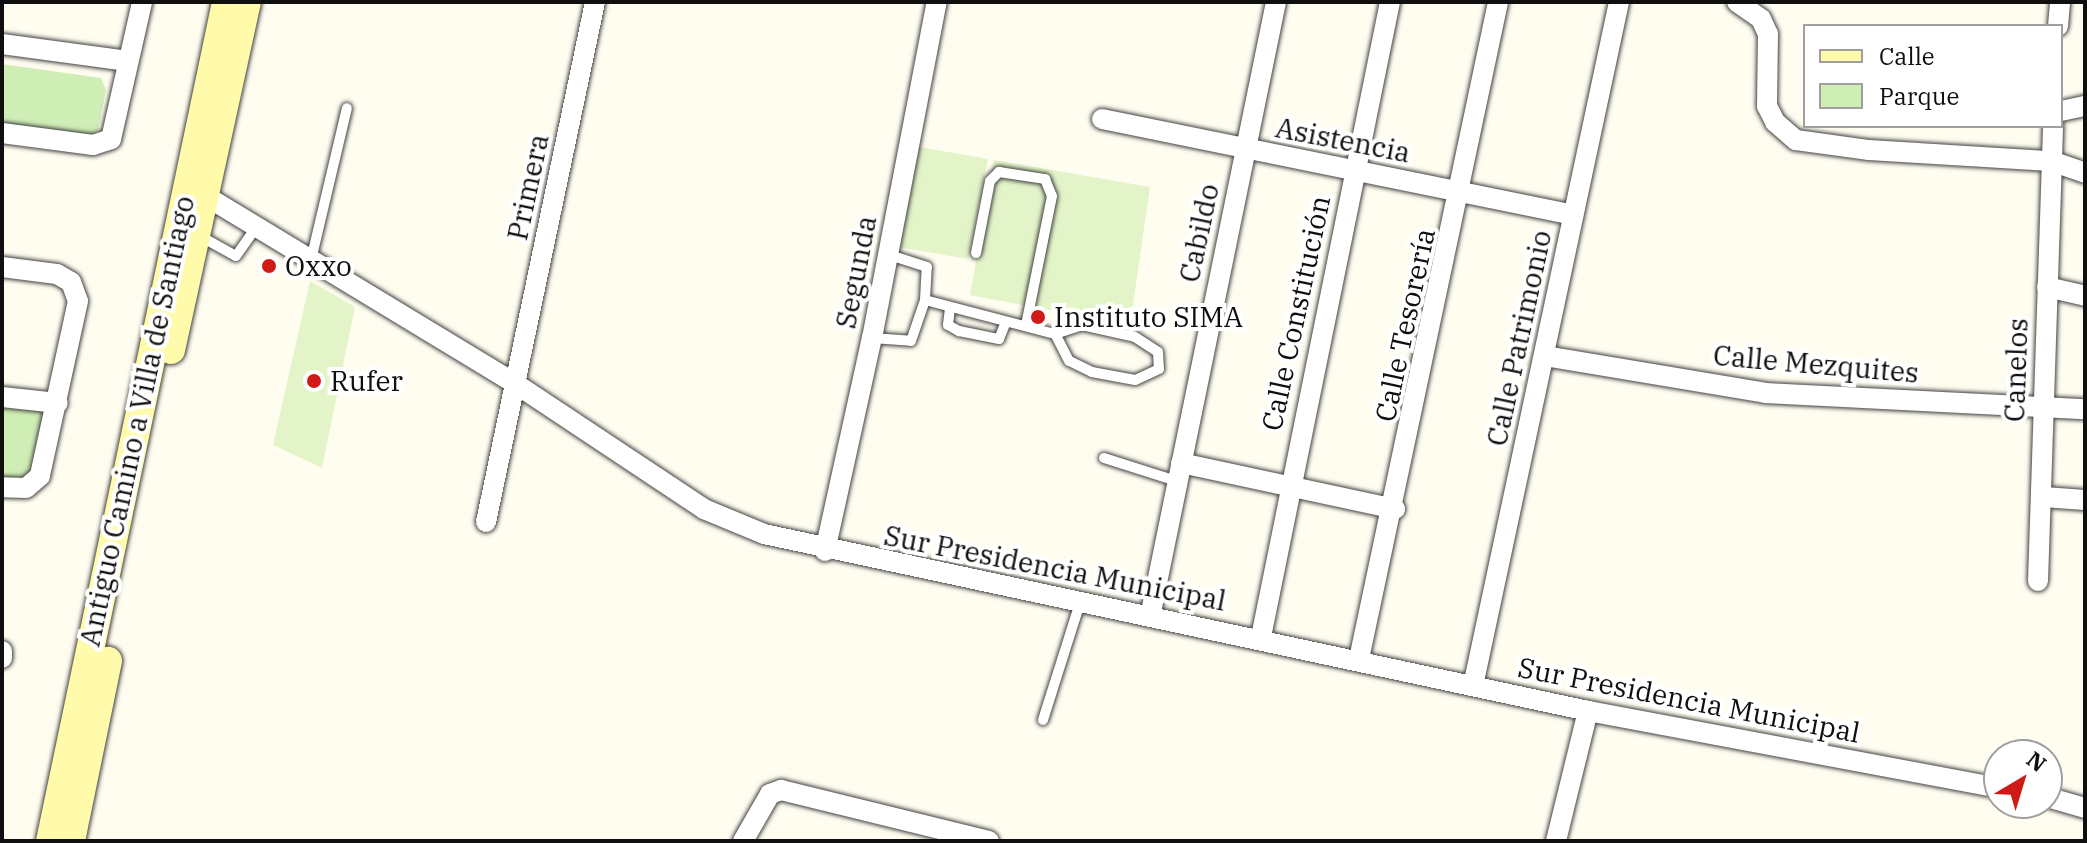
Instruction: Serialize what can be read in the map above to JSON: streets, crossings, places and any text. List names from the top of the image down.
{
  "streets": {
    "street": [
      "Asistencia",
      "Primera",
      "Cabildo",
      "Segunda",
      "Calle Constitución",
      "Calle Tesorería",
      "Calle Patrimonio",
      "Calle Mezquites",
      "Canelos",
      "Antiguo Camino a Villa de Santiago",
      "Sur Presidencia Municipal"
    ]
  },
  "crossings": [
    ["Asistencia", "Cabildo"],
    ["Asistencia", "Calle Constitución"],
    ["Asistencia", "Calle Tesorería"],
    ["Asistencia", "Calle Patrimonio"],
    ["Primera", "Sur Presidencia Municipal"],
    ["Cabildo", "Sur Presidencia Municipal"],
    ["Segunda", "Sur Presidencia Municipal"],
    ["Calle Constitución", "Sur Presidencia Municipal"],
    ["Calle Tesorería", "Sur Presidencia Municipal"],
    ["Calle Patrimonio", "Calle Mezquites"],
    ["Calle Patrimonio", "Sur Presidencia Municipal"],
    ["Calle Mezquites", "Canelos"],
    ["Antiguo Camino a Villa de Santiago", "Sur Presidencia Municipal"]
  ],
  "places": ["Oxxo", "Instituto SIMA", "Rufer"],
  "legend": ["Calle", "Parque"],
  "north": "top right"
}
